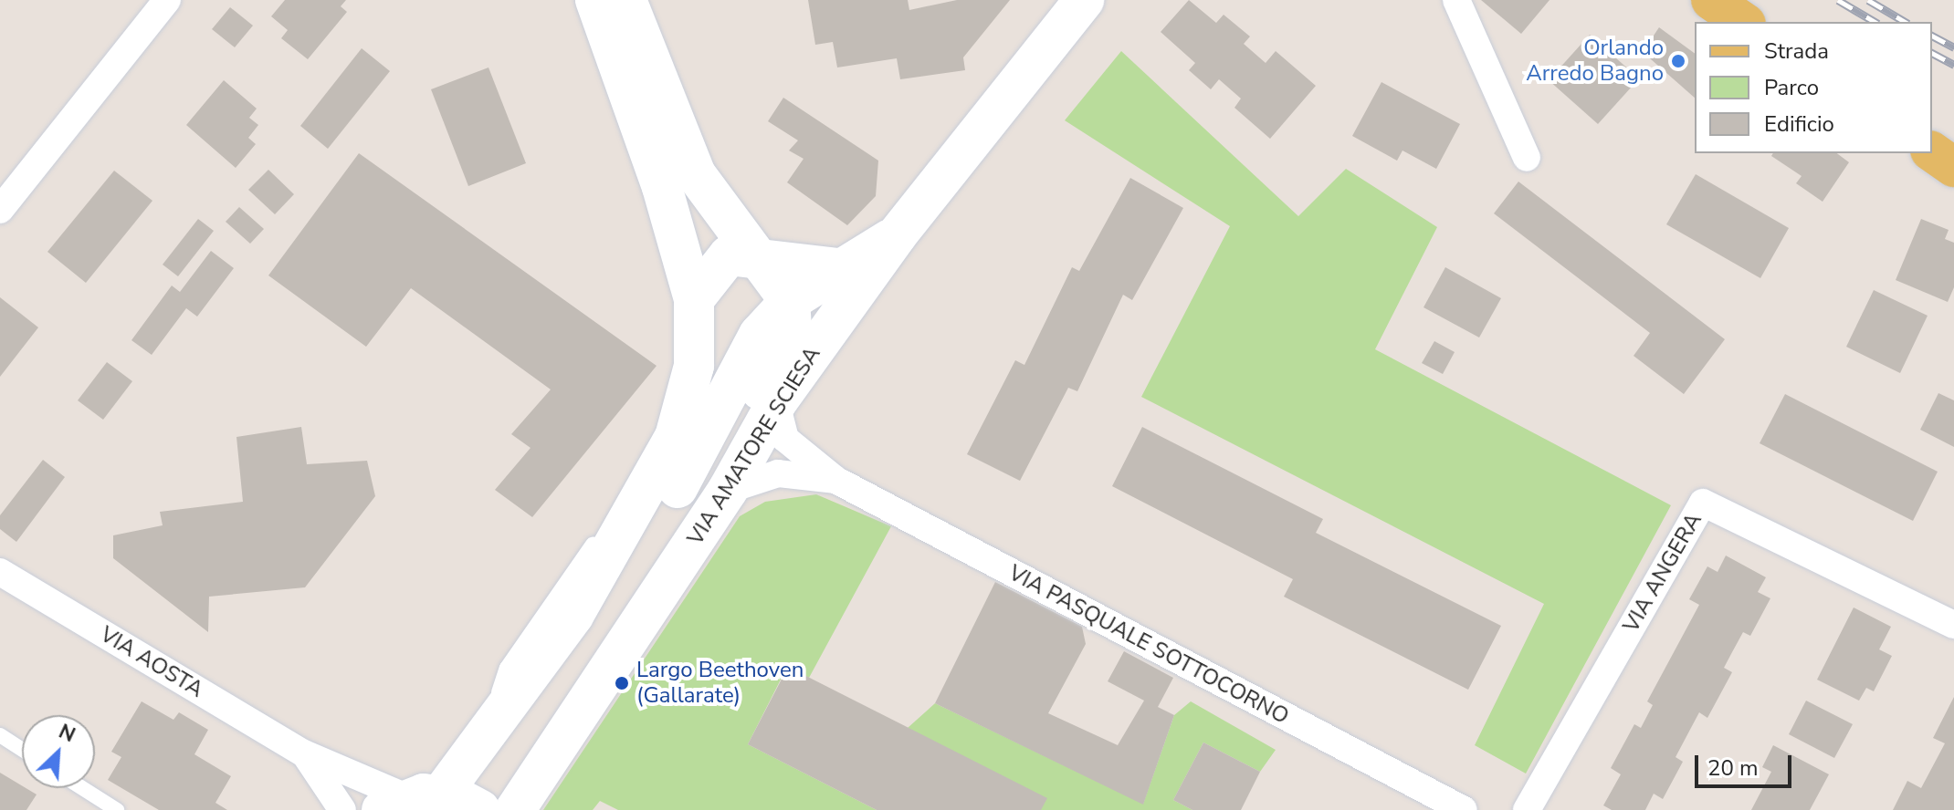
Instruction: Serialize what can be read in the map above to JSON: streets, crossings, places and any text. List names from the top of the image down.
{
  "streets": {
    "street": [
      "VIA AMATORE SCIESA",
      "VIA ANGERA",
      "VIA PASQUALE SOTTOCORNO",
      "VIA AOSTA"
    ]
  },
  "crossings": [
    ["VIA AMATORE SCIESA", "VIA PASQUALE SOTTOCORNO"],
    ["VIA AMATORE SCIESA", "VIA AOSTA"]
  ],
  "places": ["Orlando Arredo Bagno", "Largo Beethoven (Gallarate)"],
  "legend": ["Strada", "Parco", "Edificio"],
  "scale_bar": "20 m",
  "north": "top right"
}
